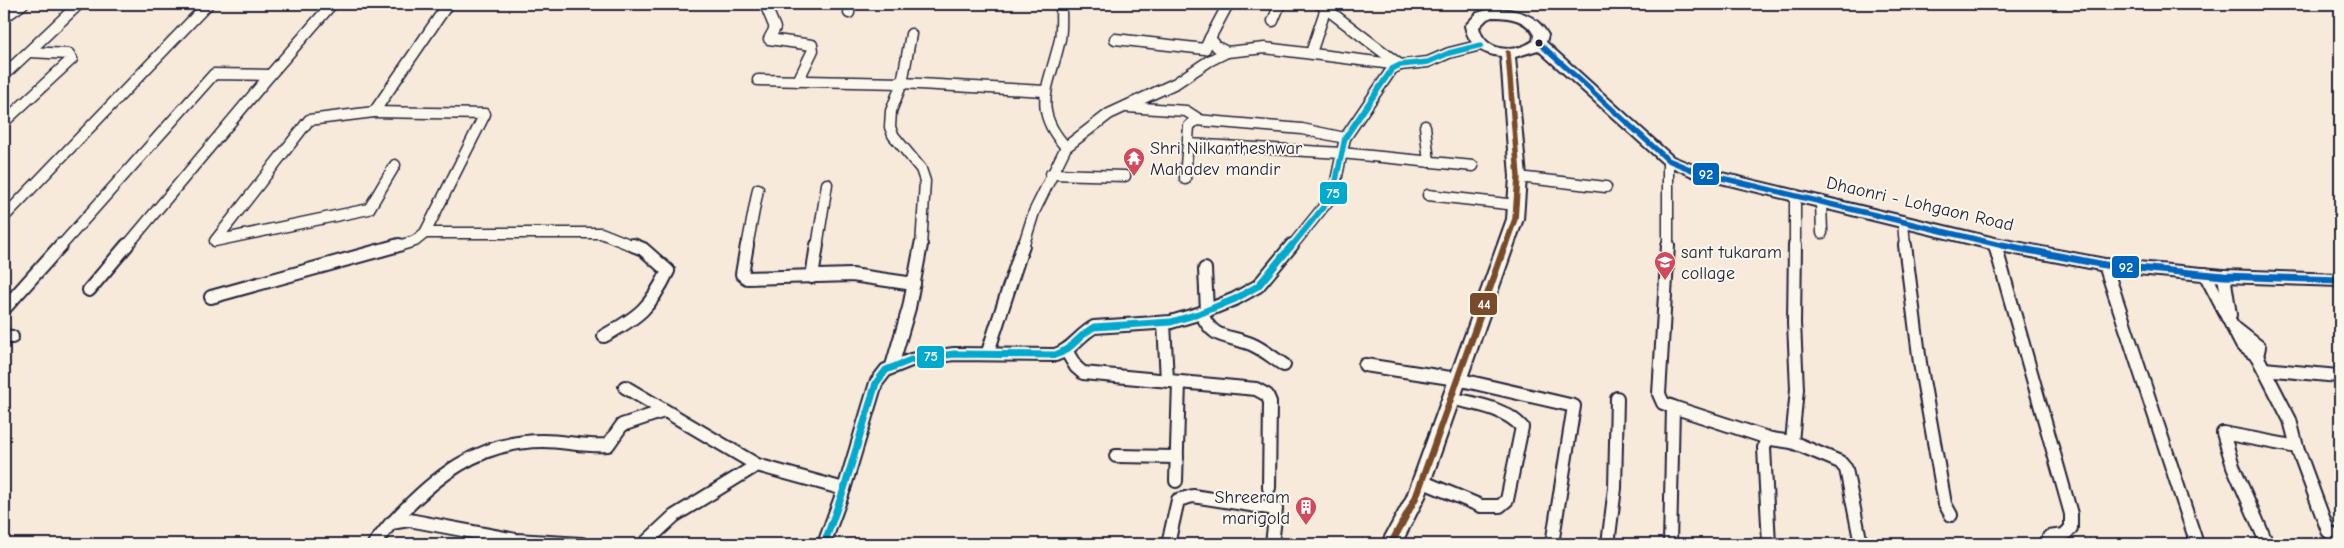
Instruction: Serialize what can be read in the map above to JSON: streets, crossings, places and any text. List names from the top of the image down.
{
  "streets": {
    "main road": ["Dhaonri - Lohgaon Road"]
  },
  "places": {
    "temple": ["Shri Nilkantheshwar Mahadev mandir"],
    "school or university": ["sant tukaram collage"],
    "building": ["Shreeram marigold"]
  },
  "lines": ["transit line 92", "transit line 75", "transit line 44"]
}
